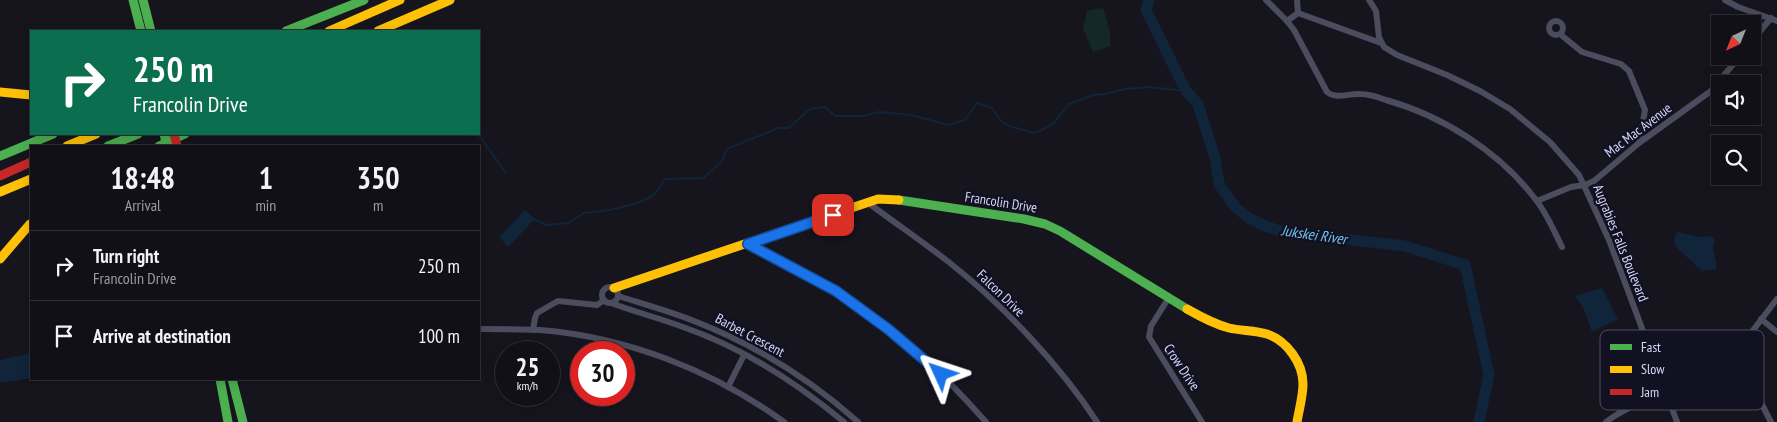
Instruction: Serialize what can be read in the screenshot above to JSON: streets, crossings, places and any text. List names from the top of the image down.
{
  "streets": {
    "main road": ["Francolin Drive"],
    "street": [
      "Mac Mac Avenue",
      "Augrabies Falls Boulevard",
      "Falcon Drive",
      "Barbet Crescent",
      "Crow Drive"
    ]
  },
  "crossings": [
    ["Mac Mac Avenue", "Augrabies Falls Boulevard"],
    ["Francolin Drive", "Falcon Drive"],
    ["Francolin Drive", "Barbet Crescent"],
    ["Francolin Drive", "Crow Drive"]
  ],
  "water": ["Jukskei River"],
  "legend": ["Fast", "Slow", "Jam"],
  "north": "bottom left",
  "page": {
    "turn": ["250 m", "Francolin Drive"],
    "eta": [
      "18:48",
      "Arrival",
      "1",
      "min",
      "350",
      "m"
    ],
    "list": [
      {
        "name": "Turn right",
        "note": "Francolin Drive",
        "value": "250 m"
      },
      {
        "name": "Arrive at destination",
        "value": "100 m"
      }
    ],
    "speed": "25 km/h",
    "limit": "30"
  }
}
